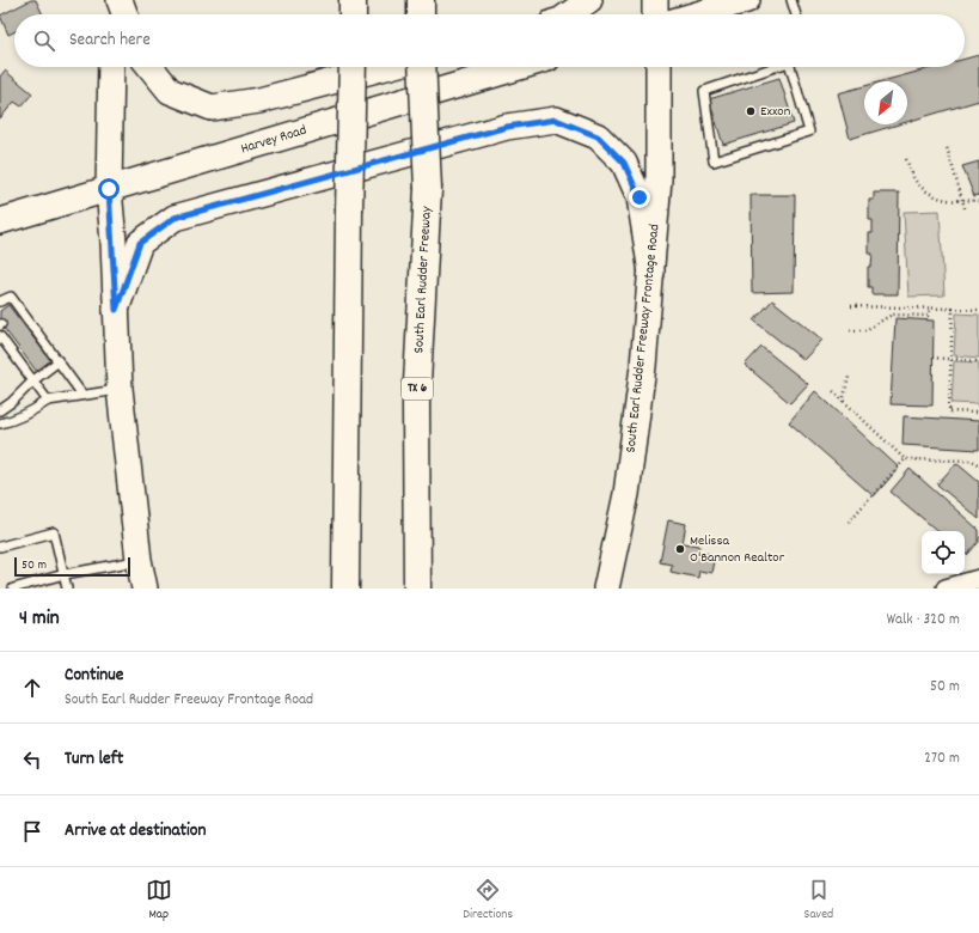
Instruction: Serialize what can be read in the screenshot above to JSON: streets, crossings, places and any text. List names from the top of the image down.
{
  "streets": {
    "highway": ["South Earl Rudder Freeway", "TX 6"],
    "main road": ["Harvey Road", "South Earl Rudder Freeway Frontage Road"]
  },
  "places": ["Exxon", "Melissa O'Bannon Realtor"],
  "scale_bar": "50 m",
  "north": "bottom left",
  "page": {
    "search": "Search here",
    "scale": "50 m",
    "heading": ["4 min", "Walk · 320 m"],
    "list": [
      ["Continue", "South Earl Rudder Freeway Frontage Road", "50 m"],
      ["Turn left", "270 m"],
      "Arrive at destination"
    ],
    "nav": ["Map", "Directions", "Saved"]
  }
}
